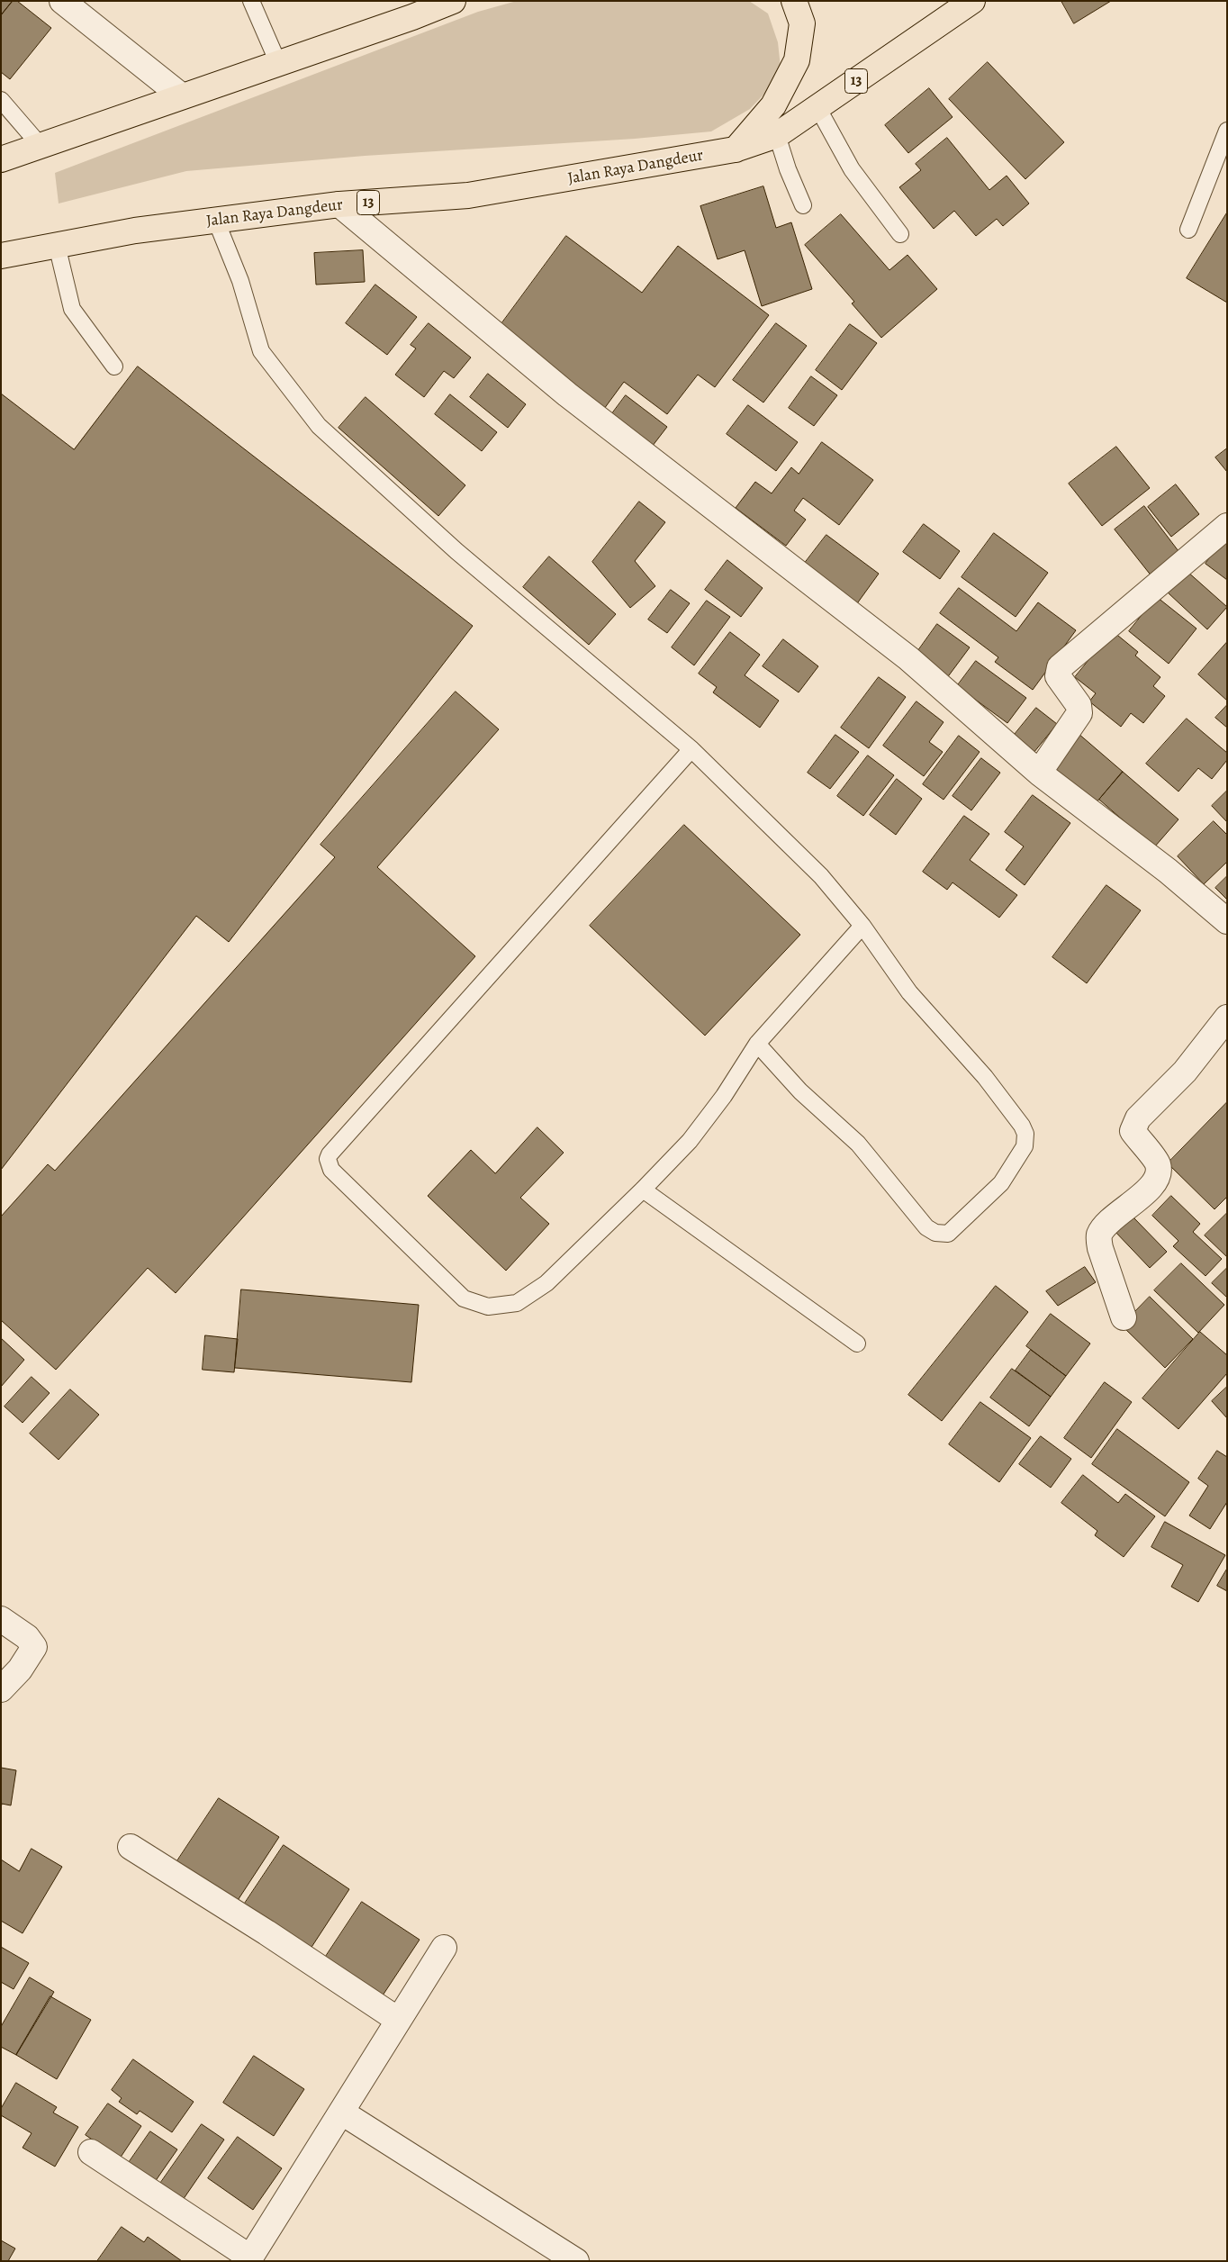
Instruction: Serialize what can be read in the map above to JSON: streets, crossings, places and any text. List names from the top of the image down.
{
  "streets": {
    "highway": ["13", "Jalan Raya Dangdeur"]
  },
  "crossings": [
    ["13", "Jalan Raya Dangdeur"]
  ]
}
